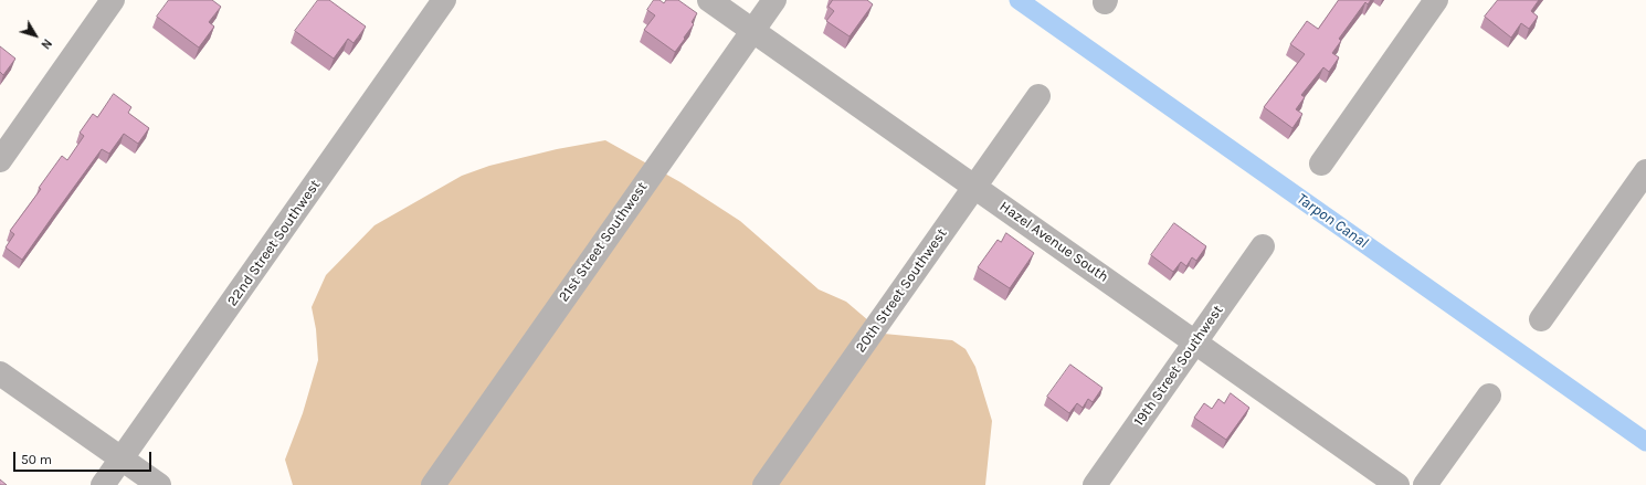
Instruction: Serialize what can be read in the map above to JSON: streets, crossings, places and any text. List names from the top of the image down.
{
  "streets": {
    "street": [
      "21st Street Southwest",
      "Hazel Avenue South",
      "22nd Street Southwest",
      "20th Street Southwest",
      "19th Street Southwest"
    ]
  },
  "crossings": [
    ["21st Street Southwest", "Hazel Avenue South"],
    ["Hazel Avenue South", "20th Street Southwest"],
    ["Hazel Avenue South", "19th Street Southwest"]
  ],
  "water": ["Tarpon Canal"],
  "scale_bar": "50 m",
  "north": "bottom right"
}
